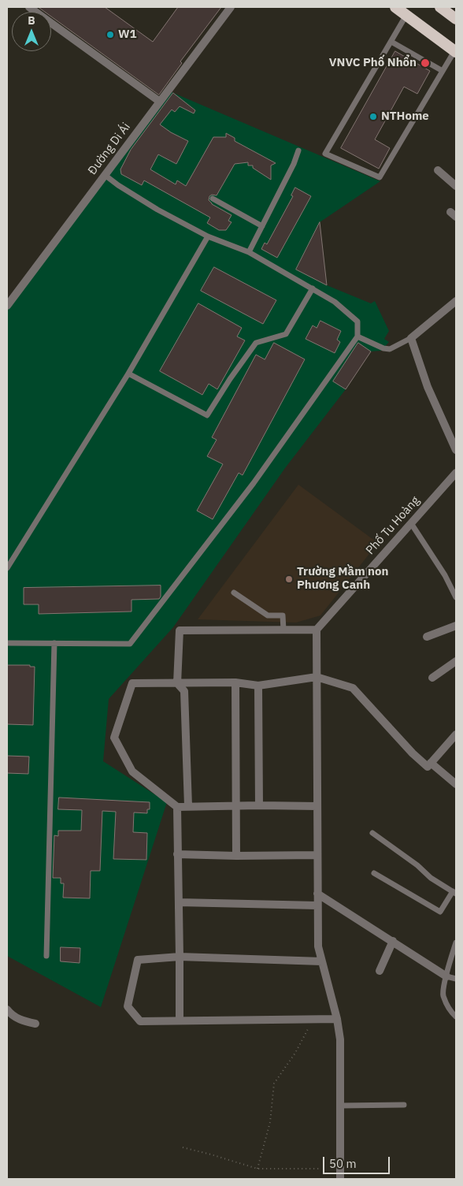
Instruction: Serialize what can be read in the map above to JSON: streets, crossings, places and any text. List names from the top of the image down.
{
  "streets": {
    "street": ["Đường Di Ái", "Phố Tu Hoàng"]
  },
  "places": [
    "W1",
    "VNVC Phố Nhổn",
    "NTHome",
    "Trường Mầm non Phương Canh"
  ],
  "scale_bar": "50 m",
  "north": "top"
}
